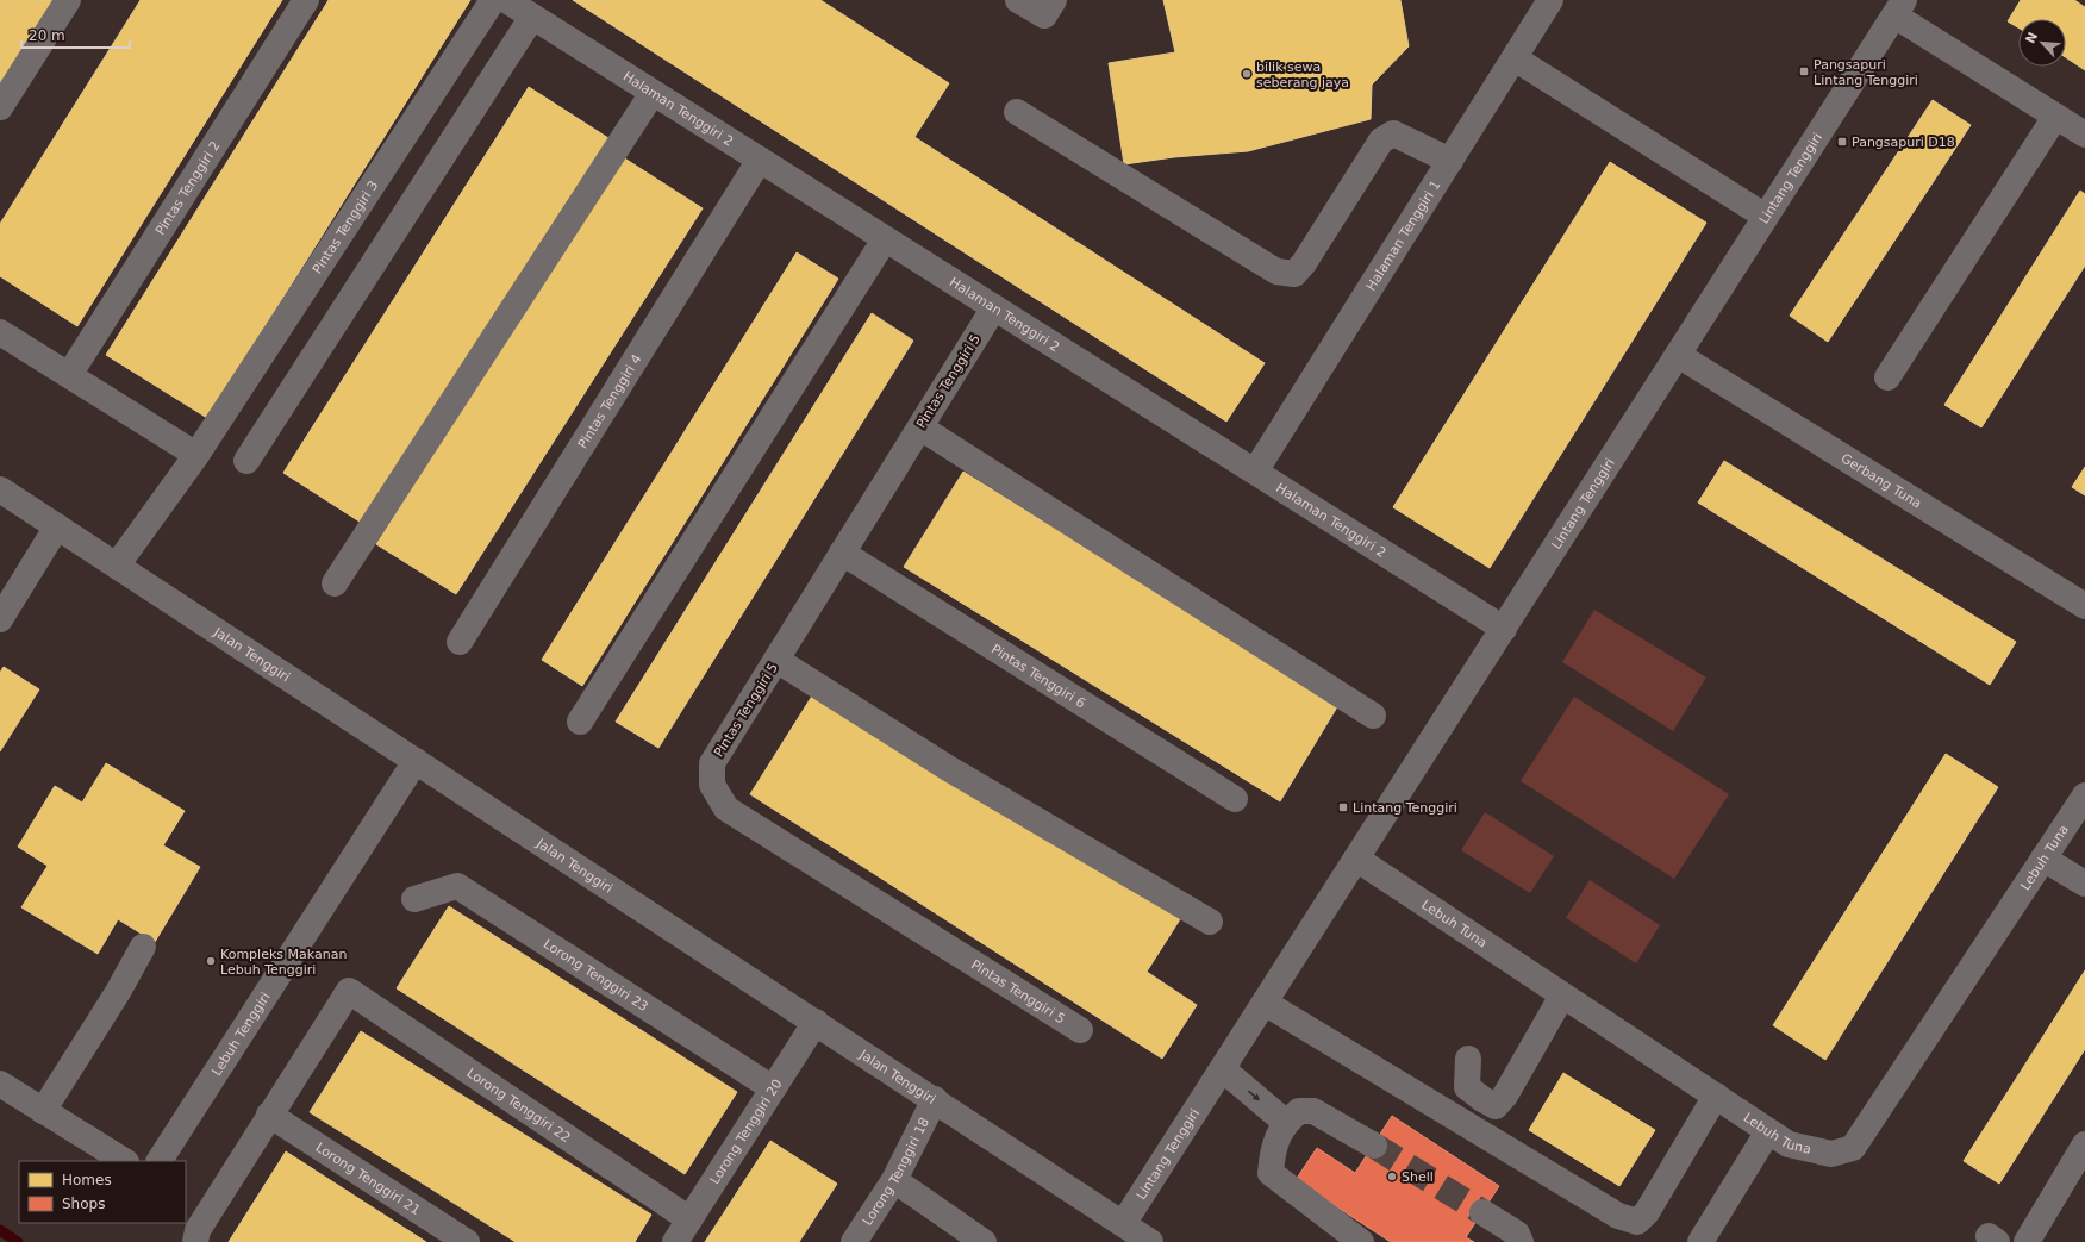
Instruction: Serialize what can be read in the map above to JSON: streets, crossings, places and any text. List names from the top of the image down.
{
  "streets": {
    "street": [
      "Halaman Tenggiri 2",
      "Lintang Tenggiri",
      "Pintas Tenggiri 2",
      "Pintas Tenggiri 3",
      "Halaman Tenggiri 1",
      "Pintas Tenggiri 5",
      "Pintas Tenggiri 4",
      "Gerbang Tuna",
      "Jalan Tenggiri",
      "Pintas Tenggiri 6",
      "Lebuh Tuna",
      "Lorong Tenggiri 23",
      "Lebuh Tenggiri",
      "Lorong Tenggiri 22",
      "Lorong Tenggiri 20",
      "Lorong Tenggiri 18",
      "Lorong Tenggiri 21"
    ]
  },
  "crossings": [
    ["Halaman Tenggiri 2", "Lintang Tenggiri"],
    ["Halaman Tenggiri 2", "Halaman Tenggiri 1"],
    ["Halaman Tenggiri 2", "Pintas Tenggiri 5"],
    ["Halaman Tenggiri 2", "Pintas Tenggiri 4"],
    ["Lintang Tenggiri", "Gerbang Tuna"],
    ["Lintang Tenggiri", "Jalan Tenggiri"],
    ["Lintang Tenggiri", "Lebuh Tuna"],
    ["Pintas Tenggiri 3", "Jalan Tenggiri"],
    ["Pintas Tenggiri 5", "Pintas Tenggiri 6"],
    ["Jalan Tenggiri", "Lebuh Tenggiri"],
    ["Jalan Tenggiri", "Lorong Tenggiri 20"],
    ["Jalan Tenggiri", "Lorong Tenggiri 18"],
    ["Lorong Tenggiri 23", "Lorong Tenggiri 20"],
    ["Lorong Tenggiri 22", "Lorong Tenggiri 20"],
    ["Lorong Tenggiri 22", "Lorong Tenggiri 21"]
  ],
  "places": {
    "transit": ["Pangsapuri Lintang Tenggiri", "Pangsapuri D18", "Lintang Tenggiri"],
    "other": ["bilik sewa seberang jaya", "Kompleks Makanan Lebuh Tenggiri", "Shell"]
  },
  "legend": ["Homes", "Shops"],
  "scale_bar": "20 m",
  "north": "top left"
}
